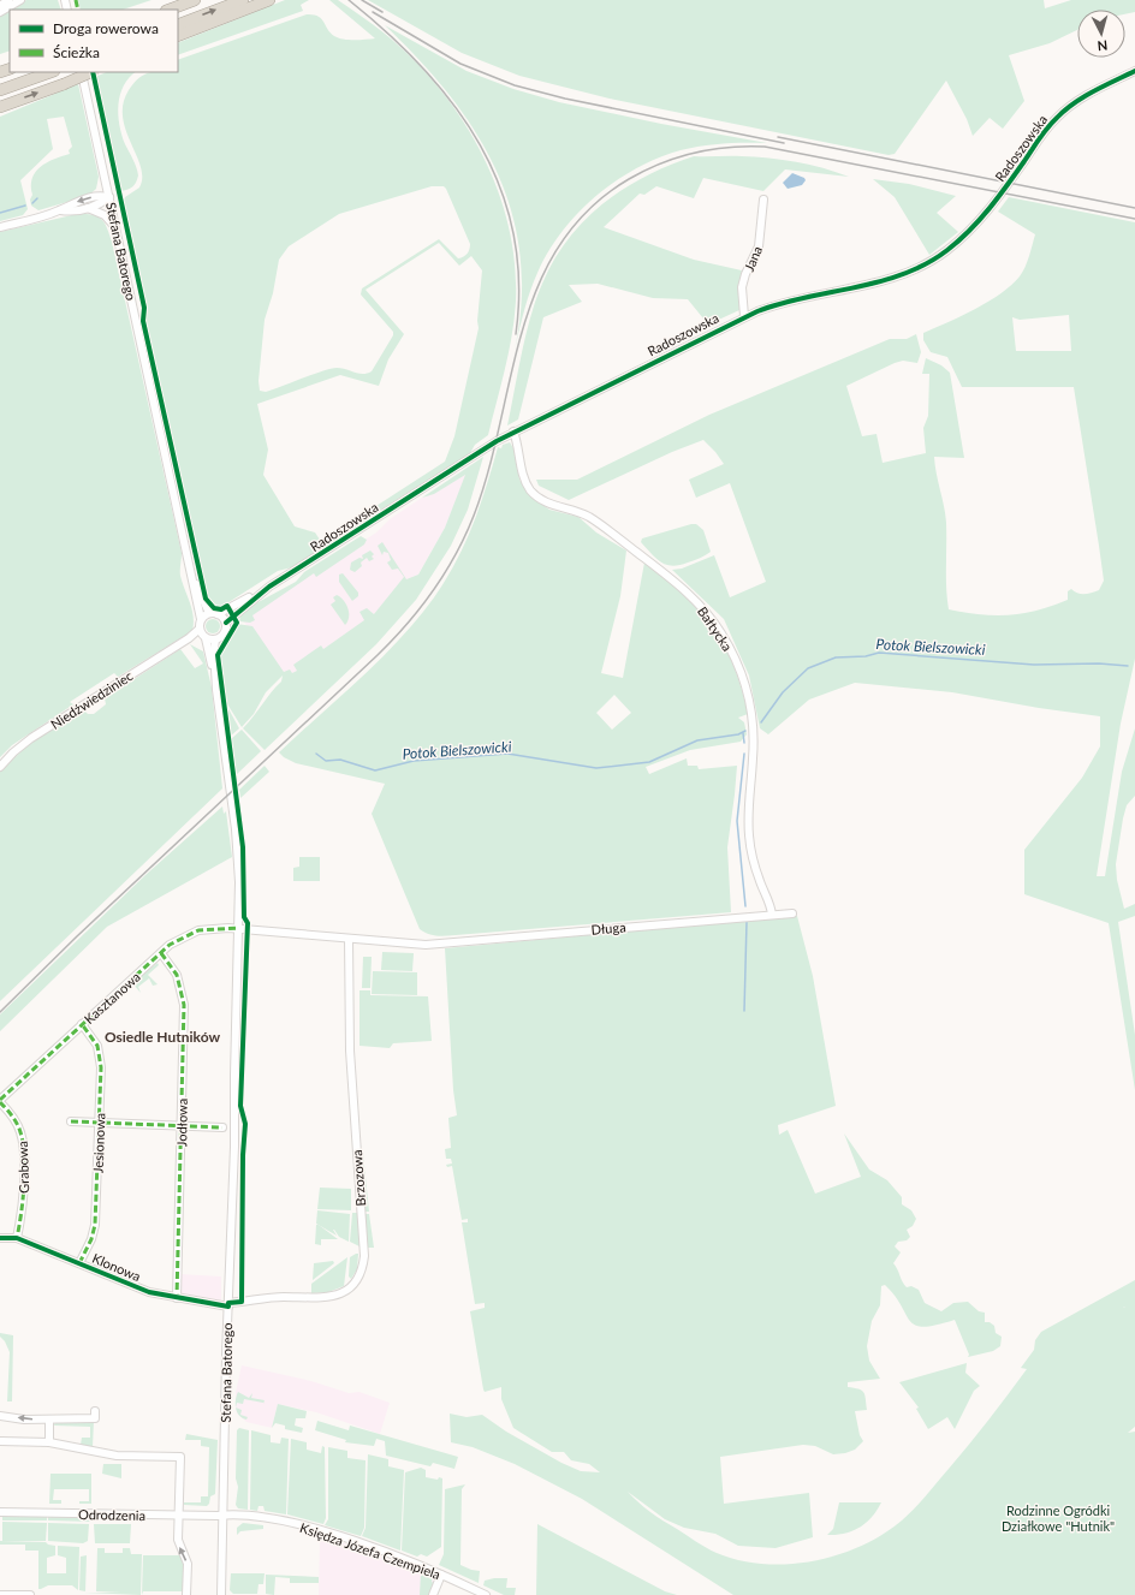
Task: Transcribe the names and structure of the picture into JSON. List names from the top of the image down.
{
  "streets": {
    "street": [
      "Radoszowska",
      "Stefana Batorego",
      "Jana",
      "Bałtycka",
      "Niedźwiedziniec",
      "Długa",
      "Kasztanowa",
      "Jodłowa",
      "Jesionowa",
      "Grabowa",
      "Brzozowa",
      "Klonowa",
      "Odrodzenia",
      "Księdza Józefa Czempiela"
    ]
  },
  "crossings": [
    ["Radoszowska", "Stefana Batorego"],
    ["Radoszowska", "Jana"],
    ["Radoszowska", "Bałtycka"],
    ["Radoszowska", "Niedźwiedziniec"],
    ["Stefana Batorego", "Niedźwiedziniec"],
    ["Stefana Batorego", "Kasztanowa"],
    ["Stefana Batorego", "Brzozowa"],
    ["Stefana Batorego", "Klonowa"],
    ["Stefana Batorego", "Odrodzenia"],
    ["Stefana Batorego", "Księdza Józefa Czempiela"],
    ["Bałtycka", "Długa"],
    ["Długa", "Brzozowa"],
    ["Kasztanowa", "Jodłowa"],
    ["Kasztanowa", "Jesionowa"],
    ["Kasztanowa", "Grabowa"],
    ["Jodłowa", "Klonowa"],
    ["Jesionowa", "Klonowa"],
    ["Grabowa", "Klonowa"],
    ["Brzozowa", "Klonowa"],
    ["Odrodzenia", "Księdza Józefa Czempiela"]
  ],
  "districts": ["Osiedle Hutników"],
  "water": ["Potok Bielszowicki"],
  "parks": ["Rodzinne Ogródki Działkowe \"Hutnik\""],
  "legend": ["Droga rowerowa", "Ścieżka"],
  "north": "bottom"
}
